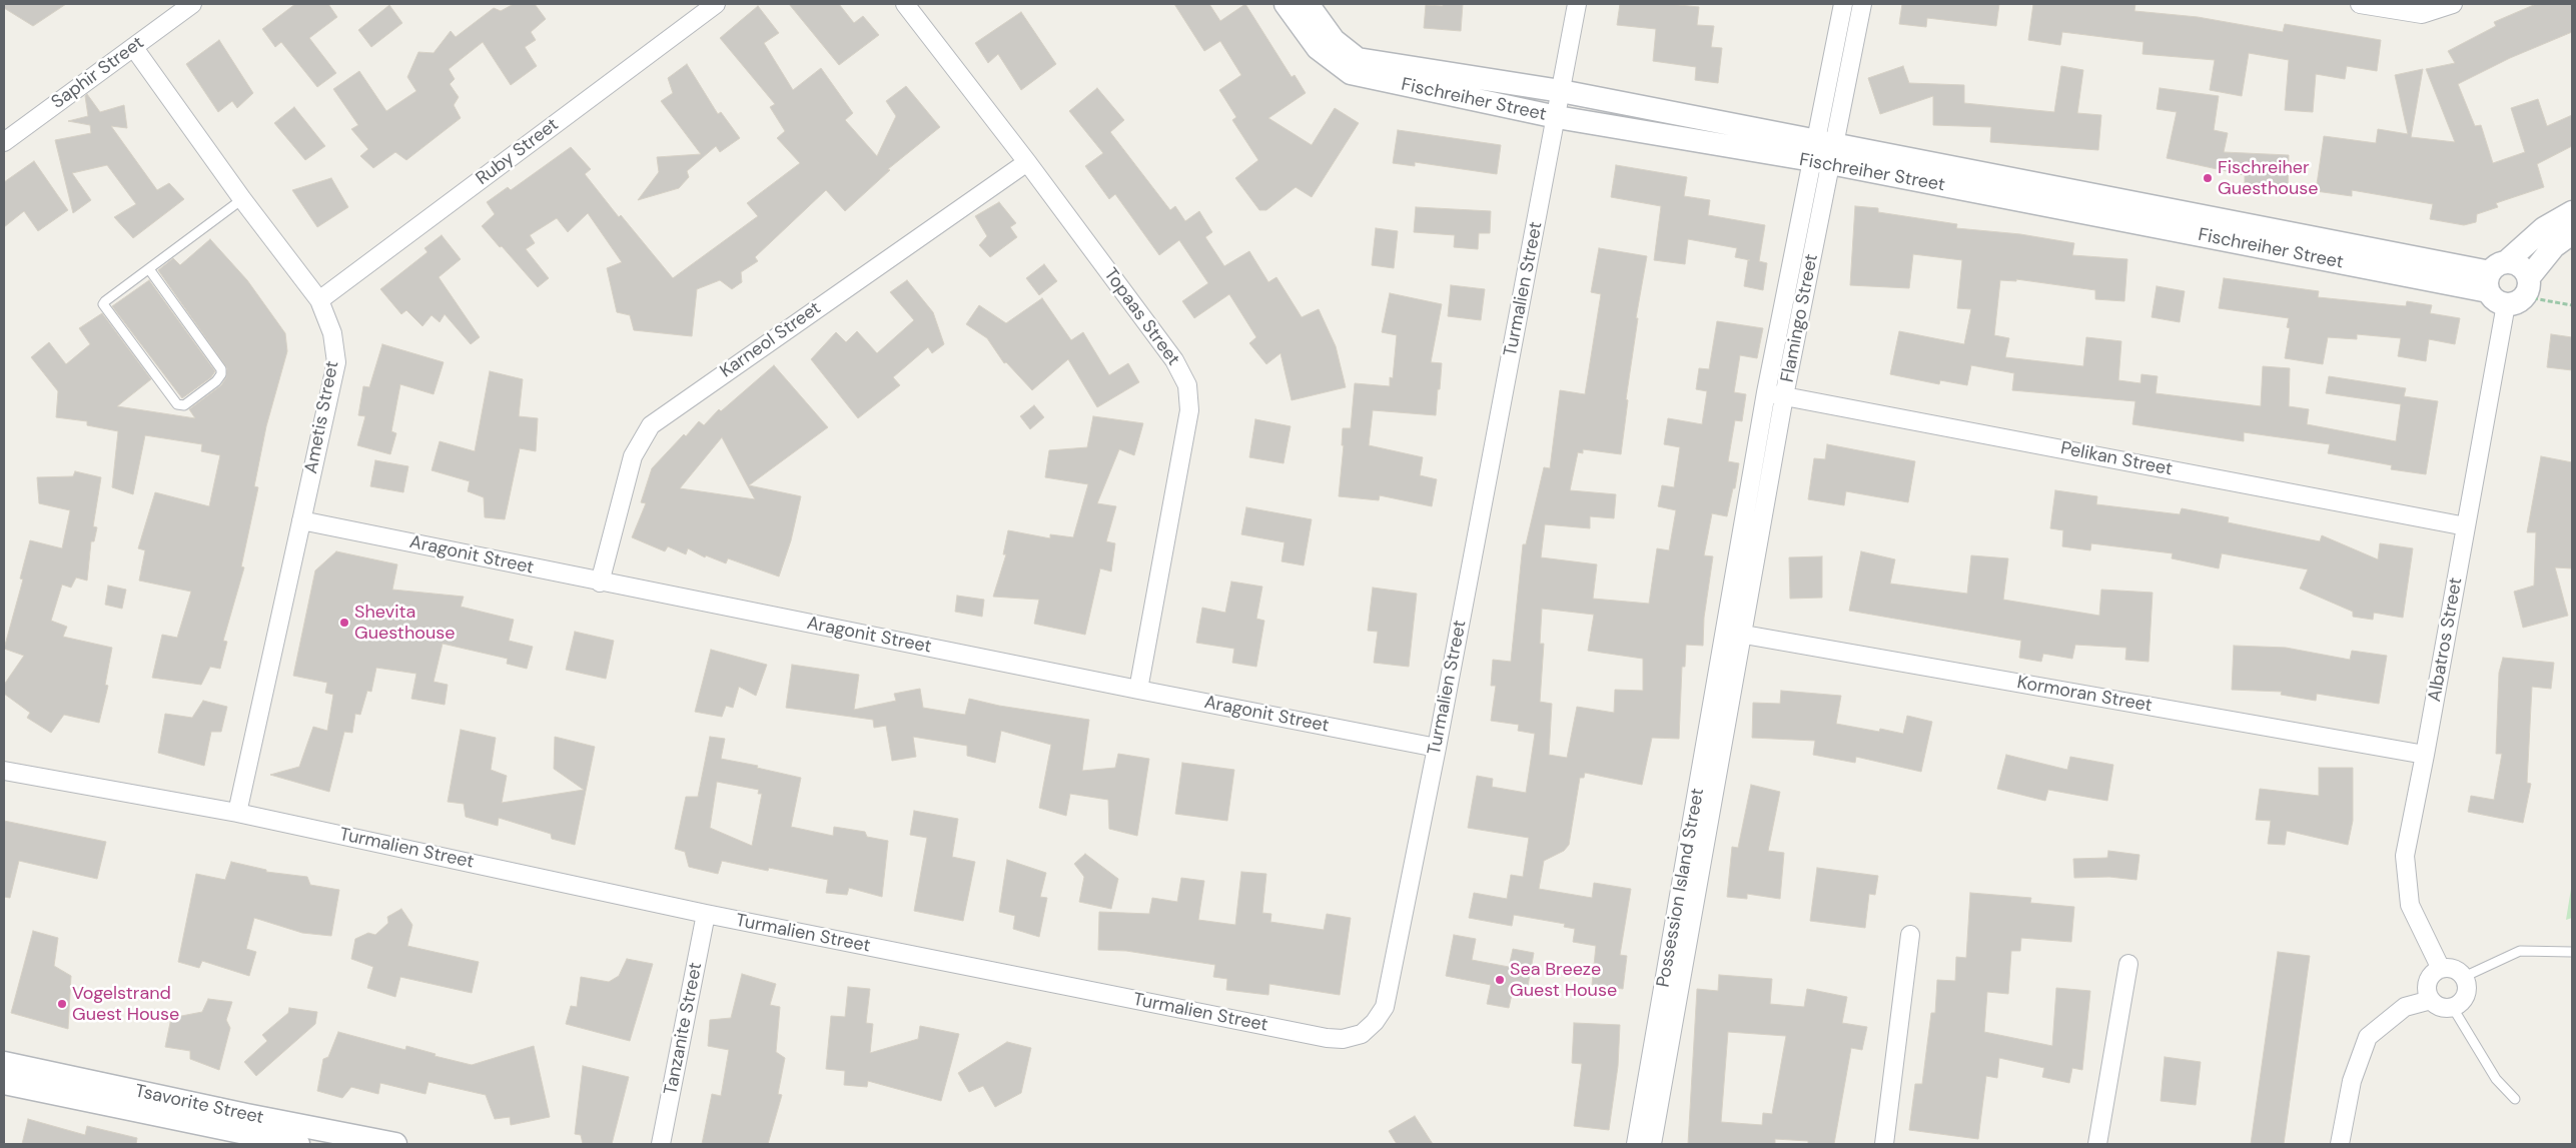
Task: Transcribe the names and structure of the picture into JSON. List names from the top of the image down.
{
  "streets": {
    "street": [
      "Saphir Street",
      "Fischreiher Street",
      "Ruby Street",
      "Turmalien Street",
      "Topaas Street",
      "Flamingo Street",
      "Karneol Street",
      "Ametis Street",
      "Pelikan Street",
      "Aragonit Street",
      "Albatros Street",
      "Kormoran Street",
      "Possession Island Street",
      "Tanzanite Street",
      "Tsavorite Street"
    ]
  },
  "crossings": [
    ["Saphir Street", "Ametis Street"],
    ["Fischreiher Street", "Turmalien Street"],
    ["Fischreiher Street", "Flamingo Street"],
    ["Fischreiher Street", "Albatros Street"],
    ["Ruby Street", "Ametis Street"],
    ["Turmalien Street", "Ametis Street"],
    ["Turmalien Street", "Aragonit Street"],
    ["Turmalien Street", "Tanzanite Street"],
    ["Topaas Street", "Karneol Street"],
    ["Topaas Street", "Aragonit Street"],
    ["Flamingo Street", "Pelikan Street"],
    ["Flamingo Street", "Kormoran Street"],
    ["Flamingo Street", "Possession Island Street"],
    ["Karneol Street", "Aragonit Street"],
    ["Ametis Street", "Aragonit Street"],
    ["Pelikan Street", "Albatros Street"],
    ["Albatros Street", "Kormoran Street"],
    ["Kormoran Street", "Possession Island Street"]
  ],
  "places": [
    "Fischreiher Guesthouse",
    "Shevita Guesthouse",
    "Sea Breeze Guest House",
    "Vogelstrand Guest House"
  ]
}
